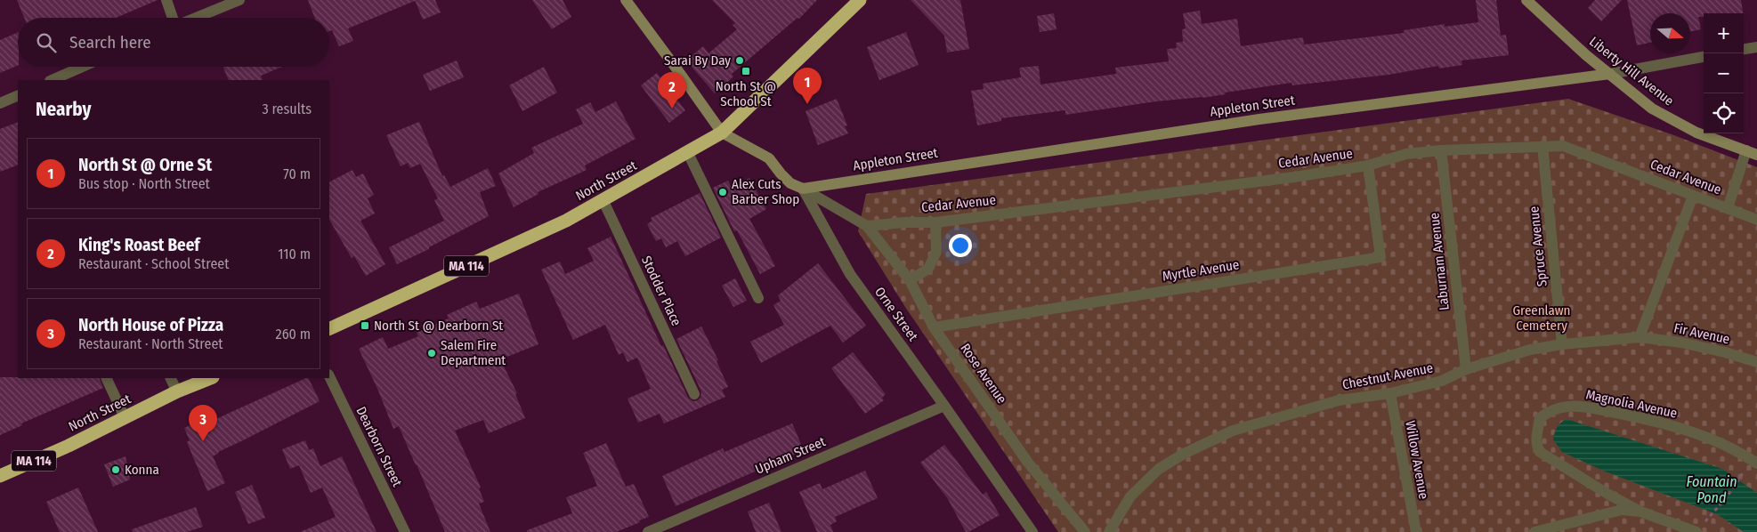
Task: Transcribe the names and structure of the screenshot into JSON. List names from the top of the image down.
{
  "streets": {
    "highway": ["North Street", "MA 114"],
    "street": [
      "Liberty Hill Avenue",
      "Appleton Street",
      "Cedar Avenue",
      "Spruce Avenue",
      "Laburnam Avenue",
      "Myrtle Avenue",
      "Stodder Place",
      "Orne Street",
      "Fir Avenue",
      "Rose Avenue",
      "Chestnut Avenue",
      "Magnolia Avenue",
      "Dearborn Street",
      "Upham Street",
      "Willow Avenue"
    ]
  },
  "crossings": [
    ["Liberty Hill Avenue", "Appleton Street"],
    ["Appleton Street", "Orne Street"],
    ["Cedar Avenue", "Spruce Avenue"],
    ["Cedar Avenue", "Laburnam Avenue"],
    ["Cedar Avenue", "Myrtle Avenue"],
    ["Cedar Avenue", "Rose Avenue"],
    ["North Street", "Stodder Place"],
    ["North Street", "Orne Street"],
    ["Spruce Avenue", "Chestnut Avenue"],
    ["Laburnam Avenue", "Chestnut Avenue"],
    ["Myrtle Avenue", "Rose Avenue"],
    ["Orne Street", "Upham Street"],
    ["Fir Avenue", "Chestnut Avenue"],
    ["Chestnut Avenue", "Willow Avenue"]
  ],
  "water": ["Fountain Pond"],
  "parks": ["Greenlawn Cemetery"],
  "places": {
    "other": [
      "Sarai By Day",
      "Alex Cuts Barber Shop",
      "Salem Fire Department",
      "Konna"
    ],
    "transit": ["North St @ School St", "North St @ Dearborn St"]
  },
  "north": "right",
  "page": {
    "map_buttons": ["+", "−"],
    "search": "Search here",
    "pins": ["1", "2", "3"],
    "heading": ["Nearby", "3 results"],
    "list": [
      {
        "mark": "1",
        "name": "North St @ Orne St",
        "note": "Bus stop · North Street",
        "value": "70 m"
      },
      {
        "mark": "2",
        "name": "King's Roast Beef",
        "note": "Restaurant · School Street",
        "value": "110 m"
      },
      {
        "mark": "3",
        "name": "North House of Pizza",
        "note": "Restaurant · North Street",
        "value": "260 m"
      }
    ]
  }
}
